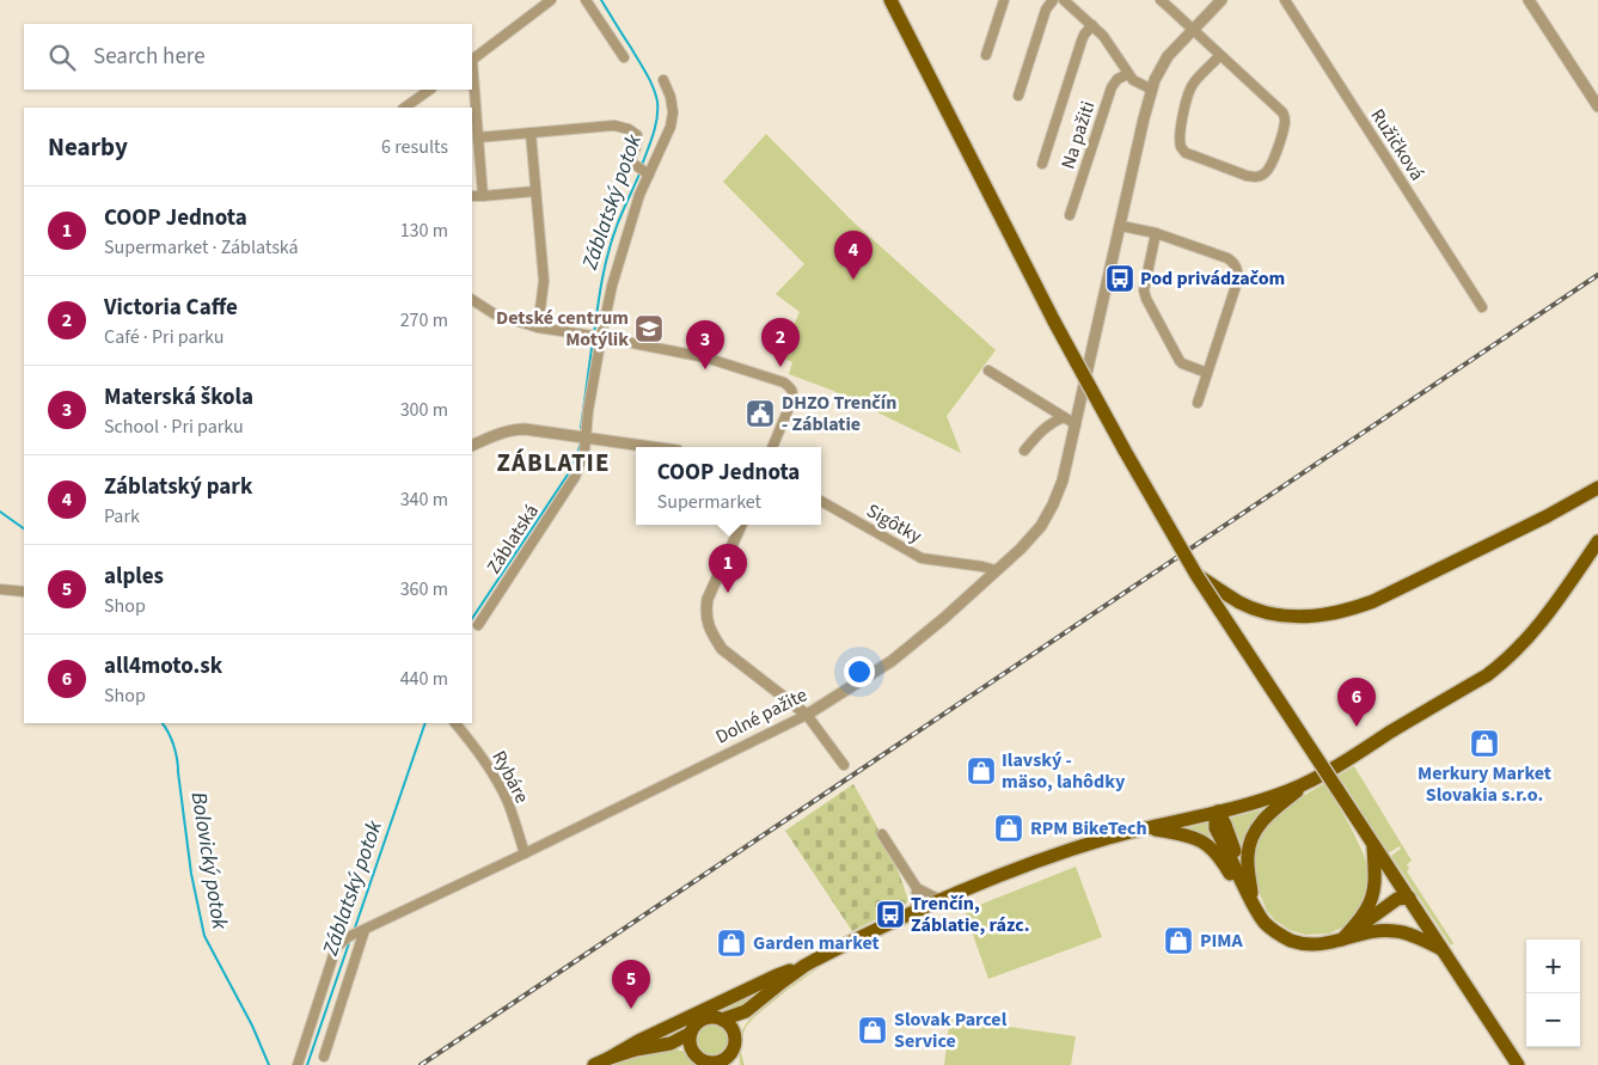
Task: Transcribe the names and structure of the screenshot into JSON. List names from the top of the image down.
{
  "streets": {
    "street": [
      "Na pažiti",
      "Ružičková",
      "Sigôtky",
      "Záblatská",
      "Dolné pažite",
      "Rybáre"
    ]
  },
  "crossings": [
    ["Sigôtky", "Dolné pažite"],
    ["Dolné pažite", "Rybáre"]
  ],
  "districts": ["ZÁBLATIE"],
  "water": ["Záblatský potok", "Bolovický potok"],
  "places": {
    "bus stop": ["Pod privádzačom", "Trenčín, Záblatie, rázc."],
    "school or university": ["Detské centrum Motýlik"],
    "public building": ["DHZO Trenčín - Záblatie"],
    "shop": [
      "Merkury Market Slovakia s.r.o.",
      "Ilavský - mäso, lahôdky",
      "RPM BikeTech",
      "PIMA",
      "Garden market",
      "Slovak Parcel Service"
    ]
  },
  "page": {
    "search": "Search here",
    "heading": ["Nearby", "6 results"],
    "list": [
      {
        "mark": "1",
        "name": "COOP Jednota",
        "note": "Supermarket · Záblatská",
        "value": "130 m"
      },
      {
        "mark": "2",
        "name": "Victoria Caffe",
        "note": "Café · Pri parku",
        "value": "270 m"
      },
      {
        "mark": "3",
        "name": "Materská škola",
        "note": "School · Pri parku",
        "value": "300 m"
      },
      {
        "mark": "4",
        "name": "Záblatský park",
        "note": "Park",
        "value": "340 m"
      },
      {
        "mark": "5",
        "name": "alples",
        "note": "Shop",
        "value": "360 m"
      },
      {
        "mark": "6",
        "name": "all4moto.sk",
        "note": "Shop",
        "value": "440 m"
      }
    ],
    "pins": [
      "4",
      "2",
      "3",
      "1",
      "6",
      "5"
    ],
    "popup": ["COOP Jednota", "Supermarket"],
    "map_buttons": ["+", "−"]
  }
}
